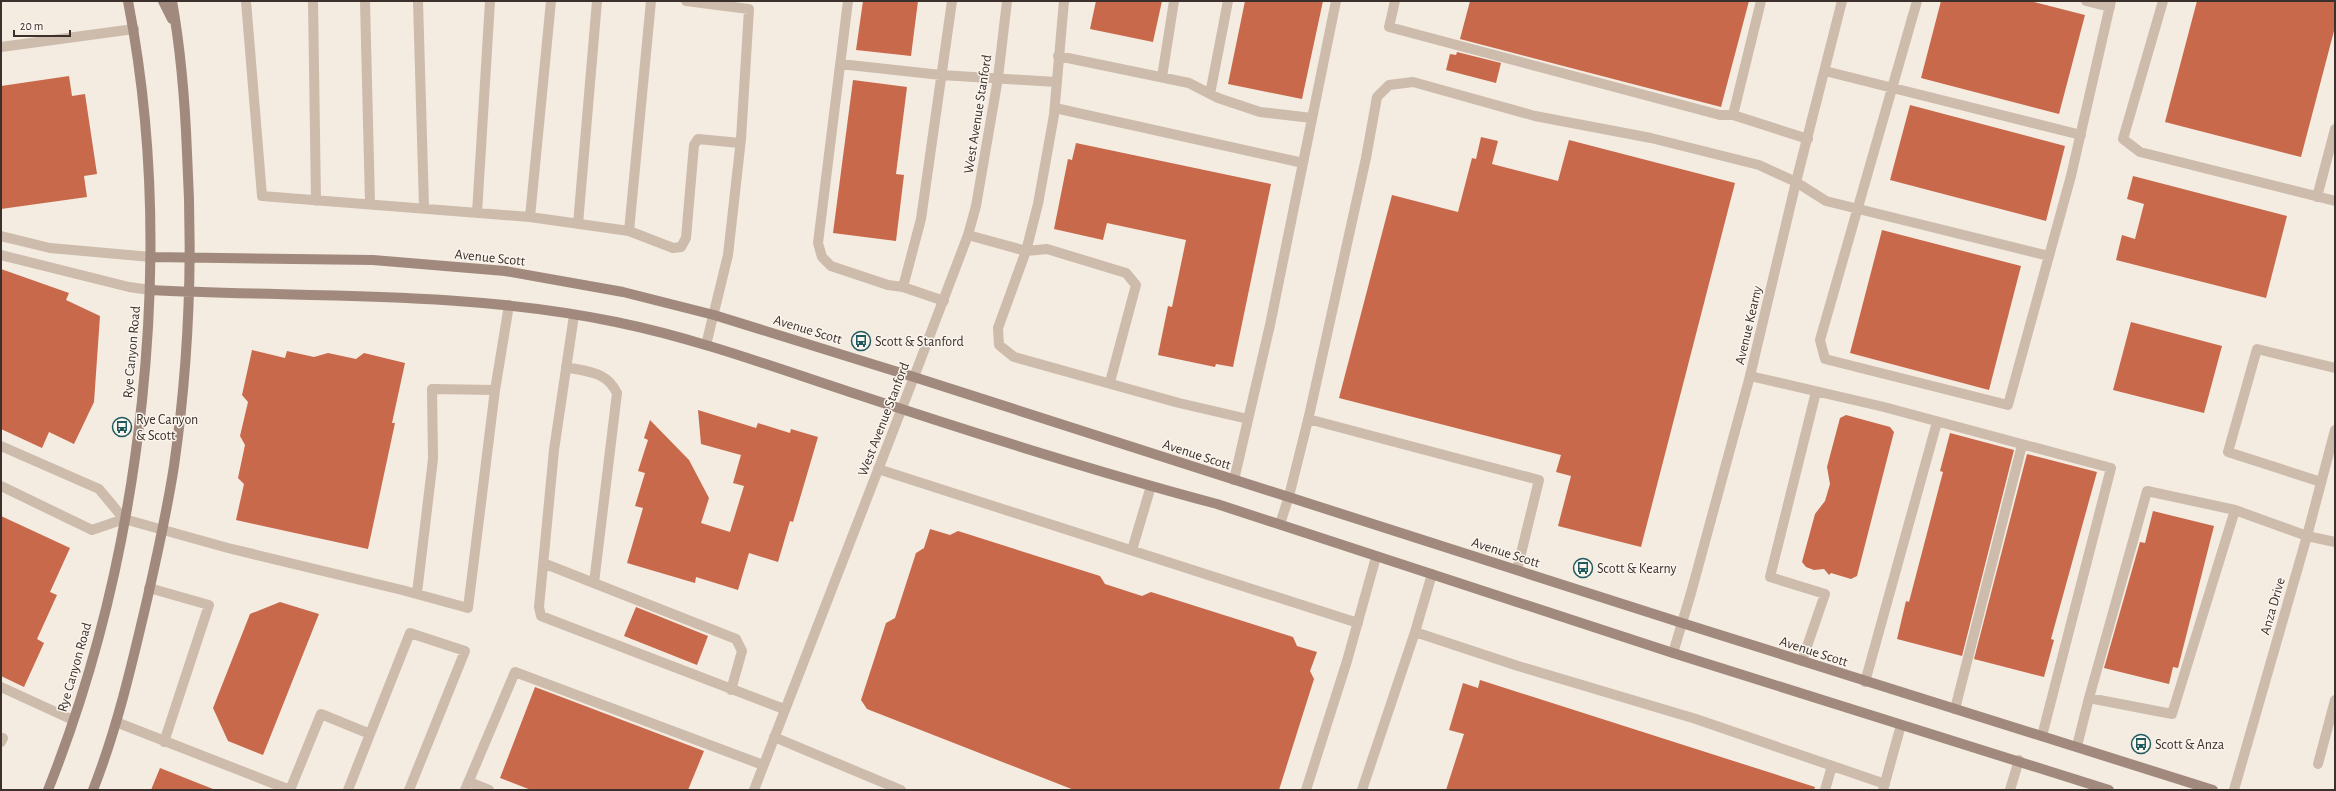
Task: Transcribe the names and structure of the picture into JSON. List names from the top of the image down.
{
  "streets": {
    "main road": ["Avenue Scott", "Rye Canyon Road"],
    "street": ["West Avenue Stanford", "Avenue Kearny", "Anza Drive"]
  },
  "crossings": [
    ["West Avenue Stanford", "Avenue Scott"],
    ["Avenue Scott", "Avenue Kearny"],
    ["Avenue Scott", "Rye Canyon Road"]
  ],
  "places": {
    "bus stop": [
      "Scott & Stanford",
      "Rye Canyon & Scott",
      "Scott & Kearny",
      "Scott & Anza"
    ]
  },
  "scale_bar": "20 m"
}
